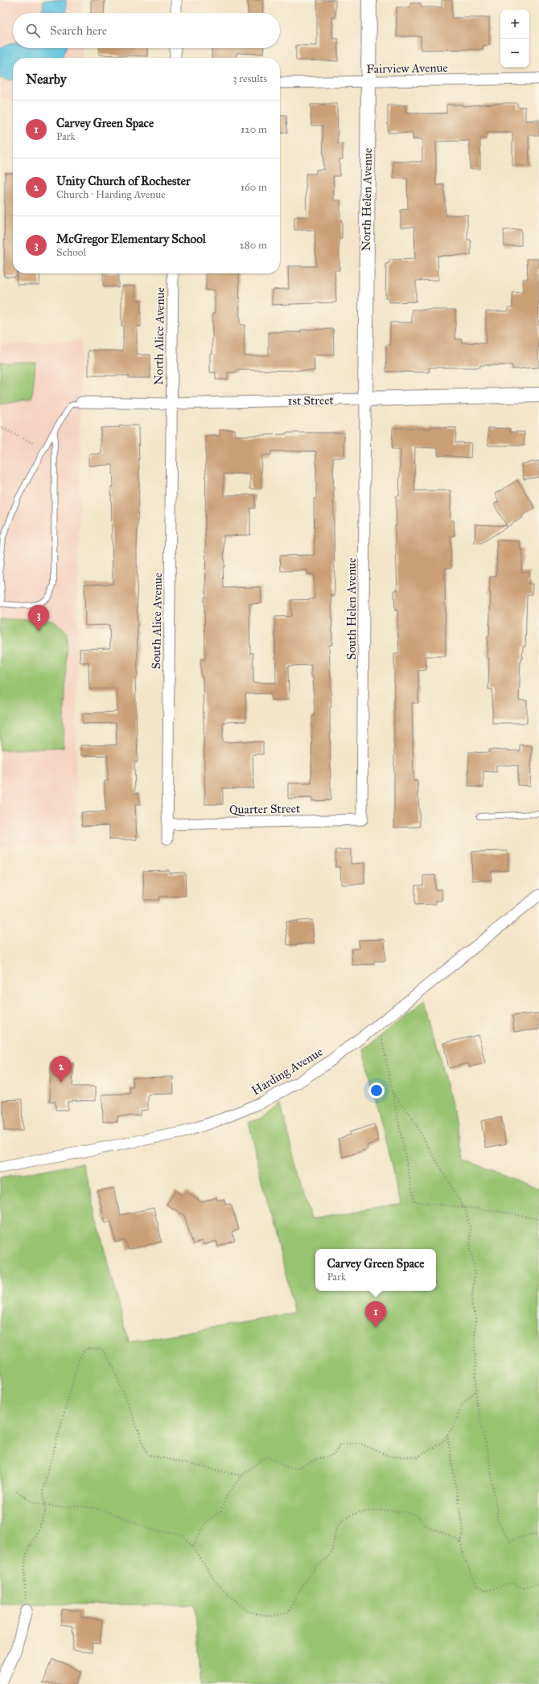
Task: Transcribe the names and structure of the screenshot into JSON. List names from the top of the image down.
{
  "streets": {
    "street": [
      "Fairview Avenue",
      "North Helen Avenue",
      "North Alice Avenue",
      "1st Street",
      "South Helen Avenue",
      "South Alice Avenue",
      "Quarter Street",
      "Harding Avenue"
    ]
  },
  "crossings": [
    ["Fairview Avenue", "North Helen Avenue"],
    ["North Helen Avenue", "1st Street"],
    ["North Helen Avenue", "South Helen Avenue"],
    ["North Alice Avenue", "1st Street"],
    ["North Alice Avenue", "South Alice Avenue"],
    ["1st Street", "South Helen Avenue"],
    ["1st Street", "South Alice Avenue"],
    ["South Helen Avenue", "Quarter Street"],
    ["South Alice Avenue", "Quarter Street"]
  ],
  "page": {
    "map_buttons": ["+", "−"],
    "search": "Search here",
    "heading": ["Nearby", "3 results"],
    "list": [
      {
        "mark": "1",
        "name": "Carvey Green Space",
        "note": "Park",
        "value": "120 m"
      },
      {
        "mark": "2",
        "name": "Unity Church of Rochester",
        "note": "Church · Harding Avenue",
        "value": "160 m"
      },
      {
        "mark": "3",
        "name": "McGregor Elementary School",
        "note": "School",
        "value": "280 m"
      }
    ],
    "pins": ["3", "2", "1"],
    "popup": ["Carvey Green Space", "Park"]
  }
}
